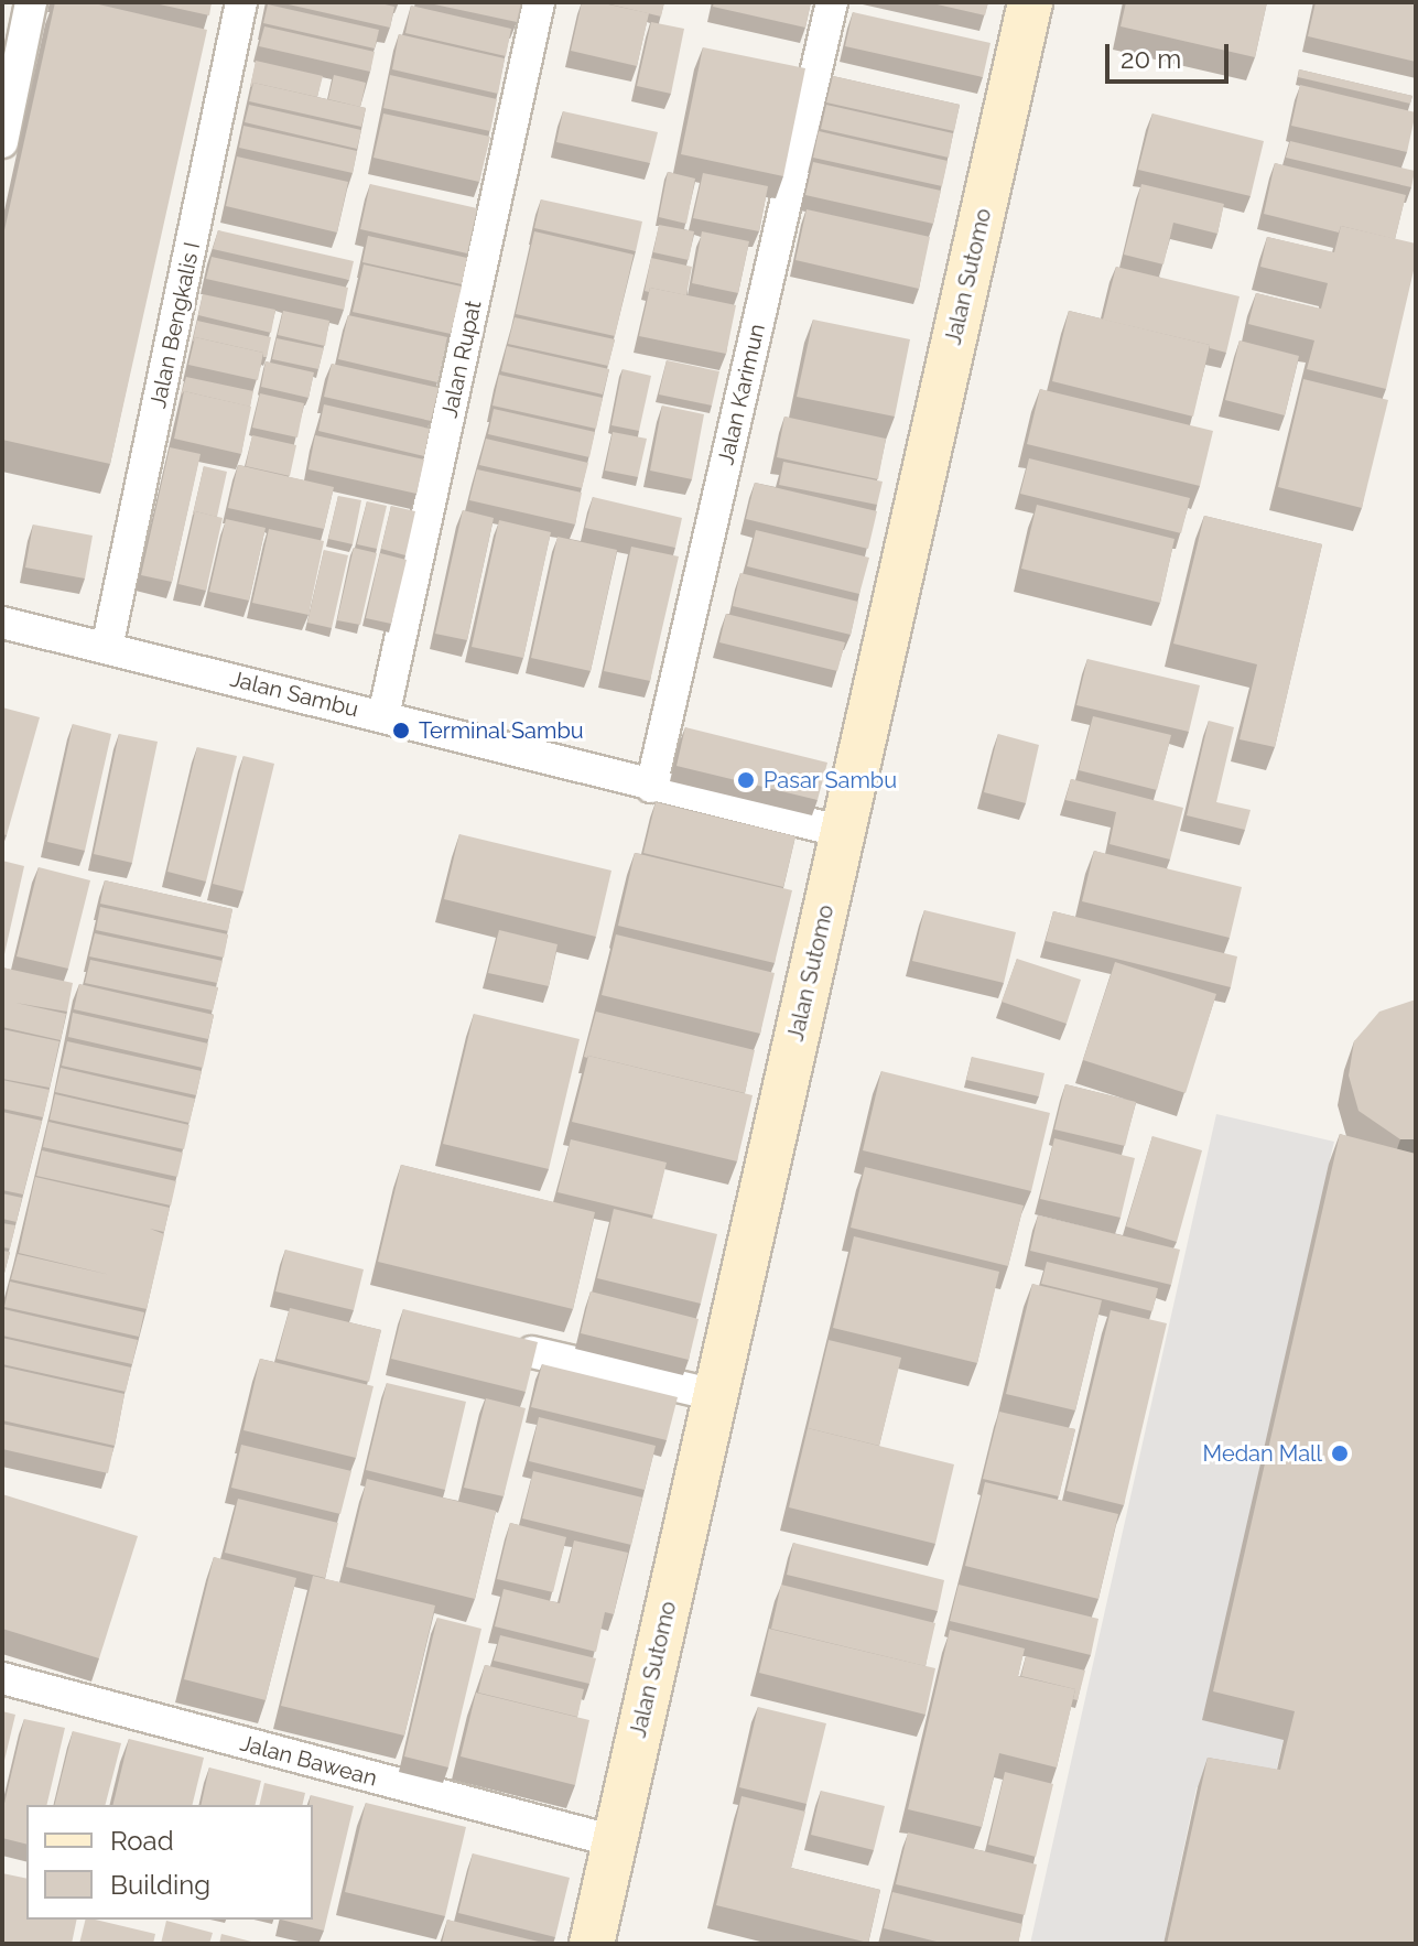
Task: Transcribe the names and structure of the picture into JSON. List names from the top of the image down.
{
  "streets": {
    "main road": ["Jalan Sutomo"],
    "street": [
      "Jalan Bengkalis I",
      "Jalan Rupat",
      "Jalan Karimun",
      "Jalan Sambu",
      "Jalan Bawean"
    ]
  },
  "crossings": [
    ["Jalan Sutomo", "Jalan Sambu"],
    ["Jalan Sutomo", "Jalan Bawean"],
    ["Jalan Bengkalis I", "Jalan Sambu"],
    ["Jalan Rupat", "Jalan Sambu"],
    ["Jalan Karimun", "Jalan Sambu"]
  ],
  "places": ["Terminal Sambu", "Pasar Sambu", "Medan Mall"],
  "legend": ["Road", "Building"],
  "scale_bar": "20 m"
}
